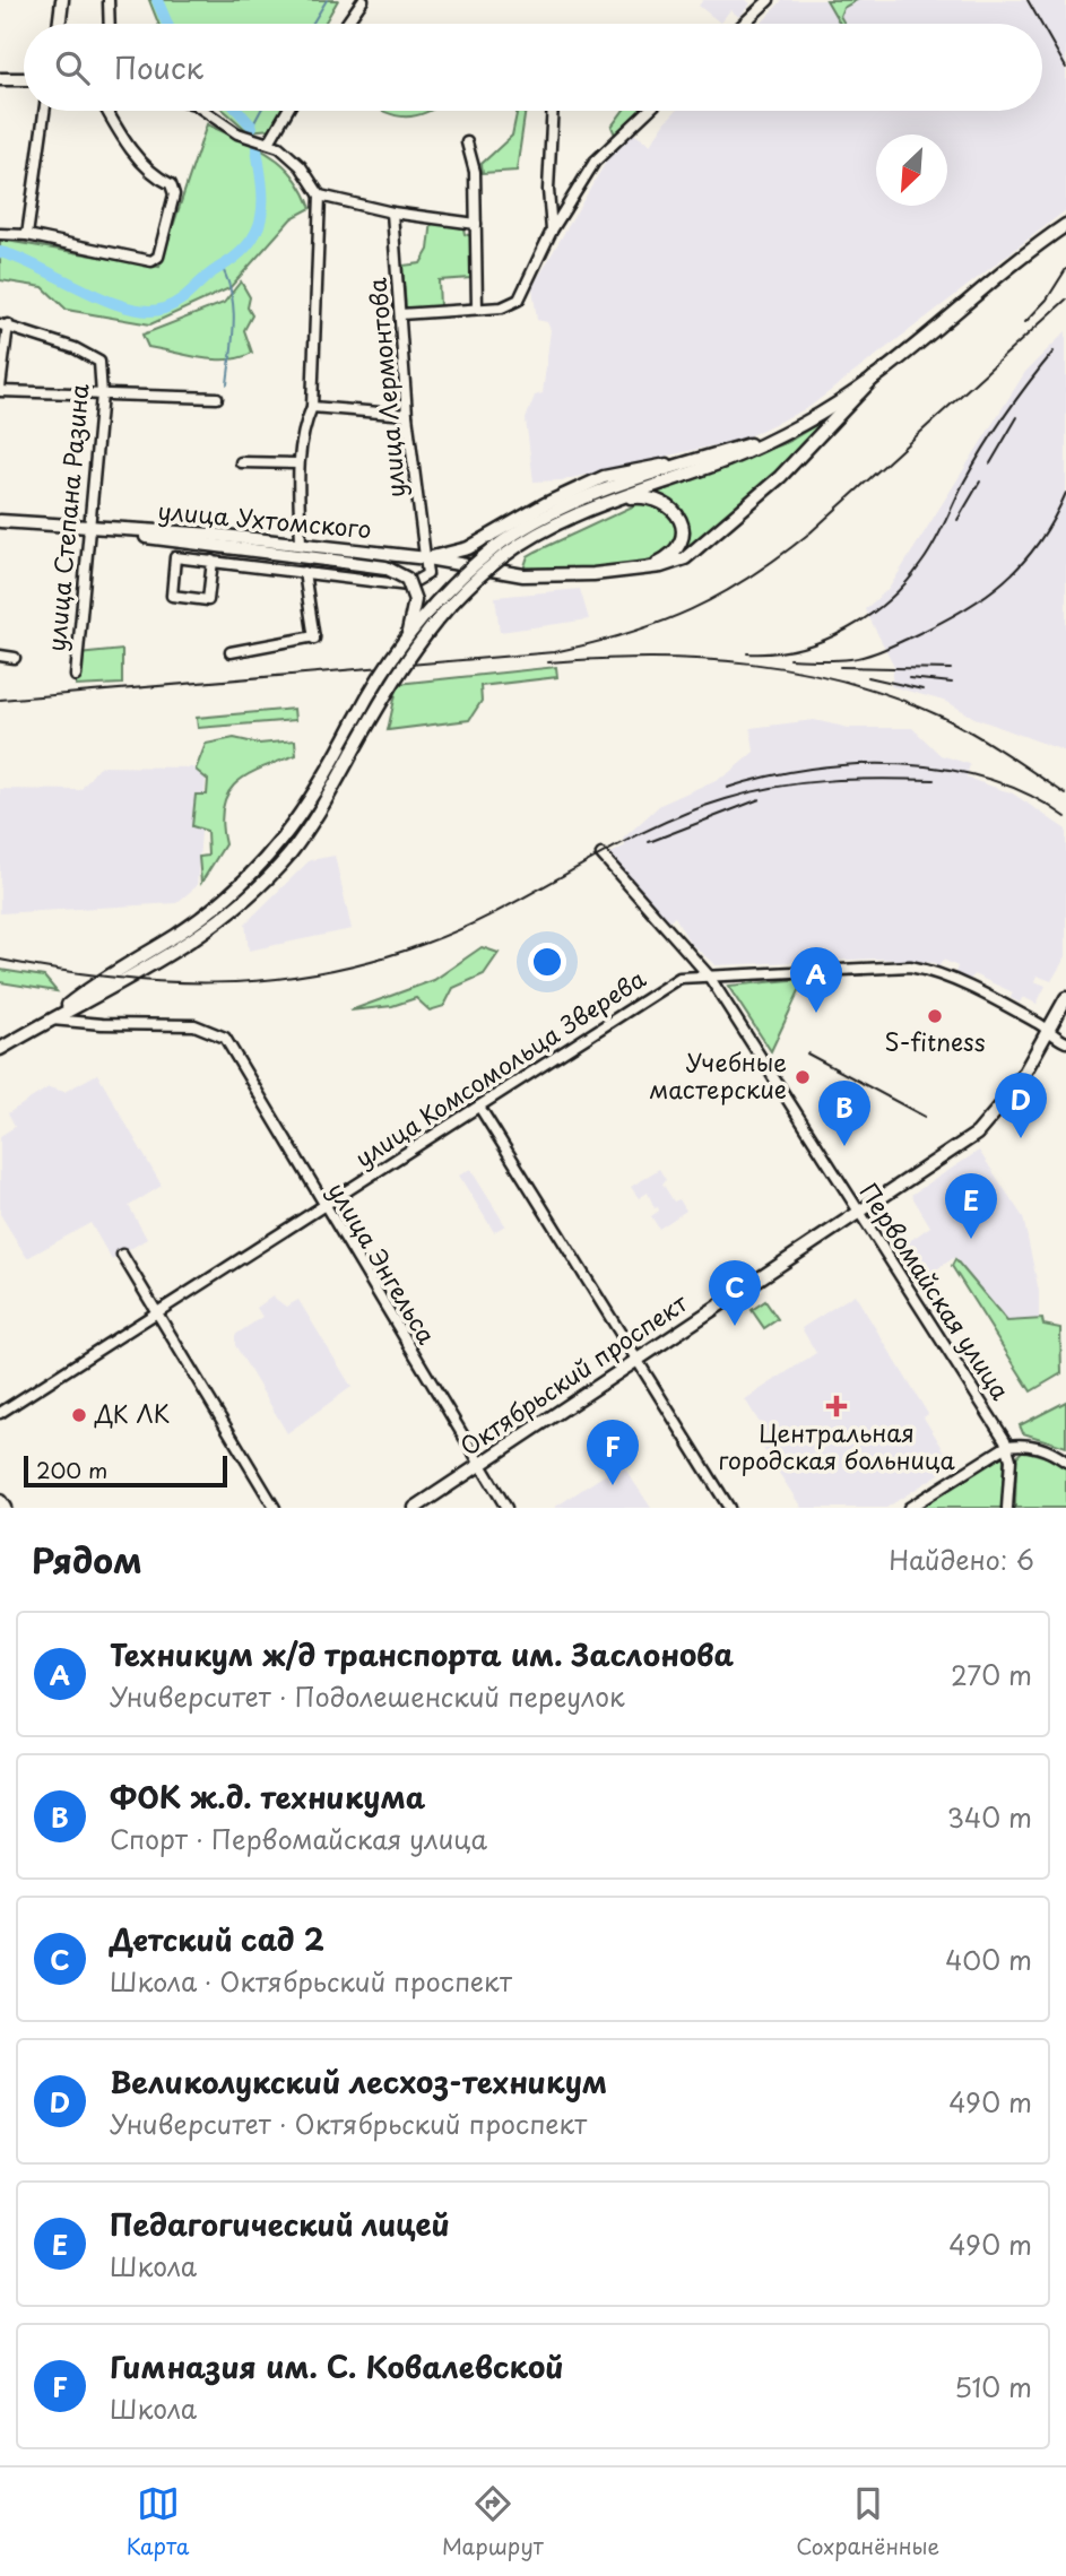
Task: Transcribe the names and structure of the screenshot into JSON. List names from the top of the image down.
{
  "streets": {
    "main road": ["улица Ухтомского", "Октябрьский проспект"],
    "street": [
      "улица Лермонтова",
      "улица Степана Разина",
      "улица Комсомольца Зверева",
      "улица Энгельса",
      "Первомайская улица"
    ]
  },
  "crossings": [
    ["улица Лермонтова", "улица Ухтомского"],
    ["улица Степана Разина", "улица Ухтомского"],
    ["улица Комсомольца Зверева", "улица Энгельса"],
    ["улица Комсомольца Зверева", "Первомайская улица"],
    ["улица Комсомольца Зверева", "Октябрьский проспект"],
    ["улица Энгельса", "Октябрьский проспект"],
    ["Первомайская улица", "Октябрьский проспект"]
  ],
  "places": {
    "other": ["S-fitness", "Учебные мастерские", "ДК ЛК"],
    "health": ["Центральная городская больница"]
  },
  "scale_bar": "200 m",
  "north": "bottom left",
  "page": {
    "search": "Поиск",
    "pins": [
      "A",
      "D",
      "B",
      "E",
      "C",
      "F"
    ],
    "scale": "200 m",
    "heading": ["Рядом", "Найдено: 6"],
    "list": [
      {
        "mark": "A",
        "name": "Техникум ж/д транспорта им. Заслонова",
        "note": "Университет · Подолешенский переулок",
        "value": "270 m"
      },
      {
        "mark": "B",
        "name": "ФОК ж.д. техникума",
        "note": "Спорт · Первомайская улица",
        "value": "340 m"
      },
      {
        "mark": "C",
        "name": "Детский сад 2",
        "note": "Школа · Октябрьский проспект",
        "value": "400 m"
      },
      {
        "mark": "D",
        "name": "Великолукский лесхоз-техникум",
        "note": "Университет · Октябрьский проспект",
        "value": "490 m"
      },
      {
        "mark": "E",
        "name": "Педагогический лицей",
        "note": "Школа",
        "value": "490 m"
      },
      {
        "mark": "F",
        "name": "Гимназия им. С. Ковалевской",
        "note": "Школа",
        "value": "510 m"
      }
    ],
    "nav": ["Карта", "Маршрут", "Сохранённые"]
  }
}
